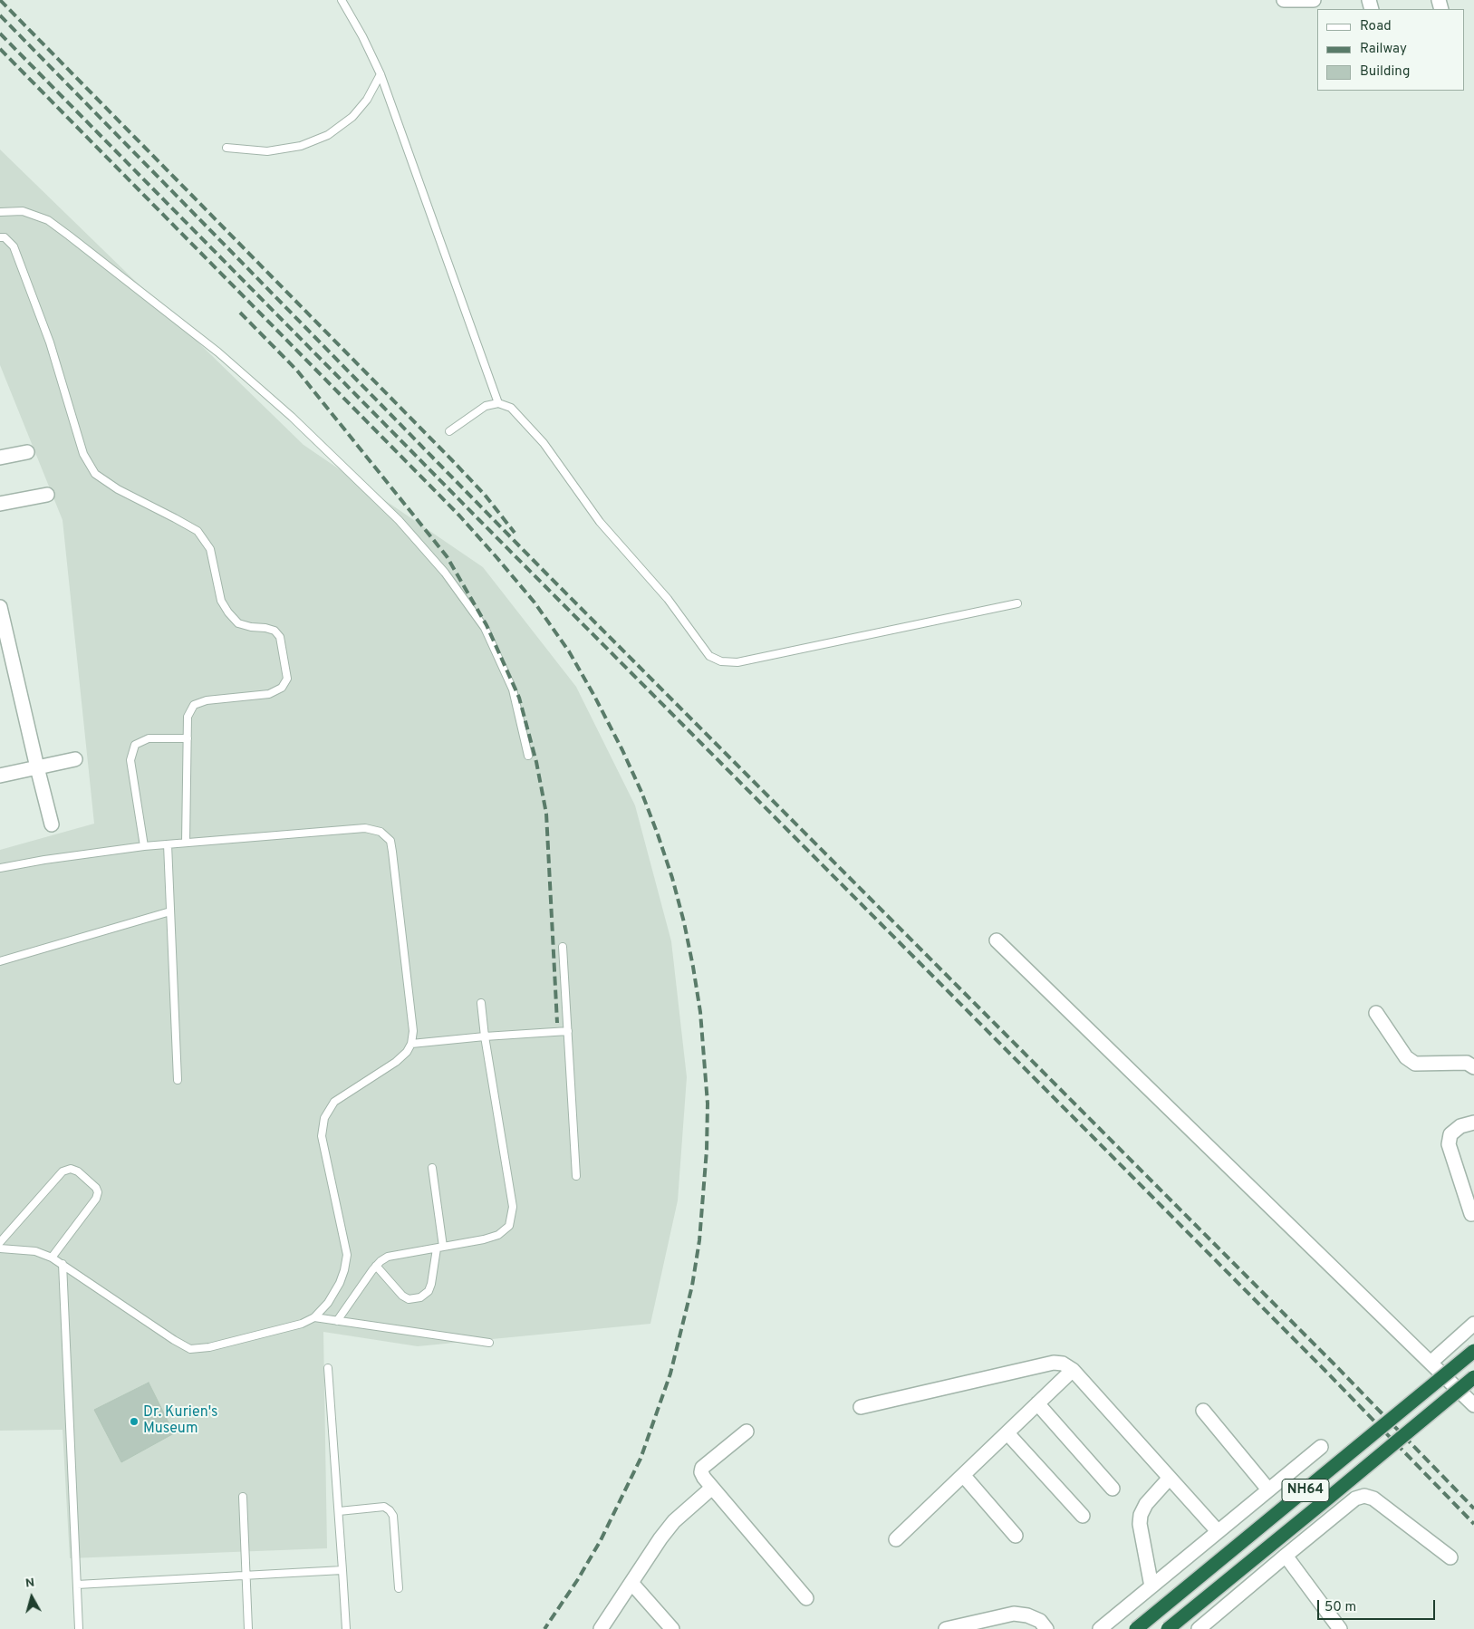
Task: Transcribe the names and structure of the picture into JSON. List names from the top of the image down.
{
  "streets": {
    "highway": ["NH64"]
  },
  "places": ["Dr. Kurien's Museum"],
  "legend": ["Road", "Railway", "Building"],
  "scale_bar": "50 m",
  "north": "top"
}
